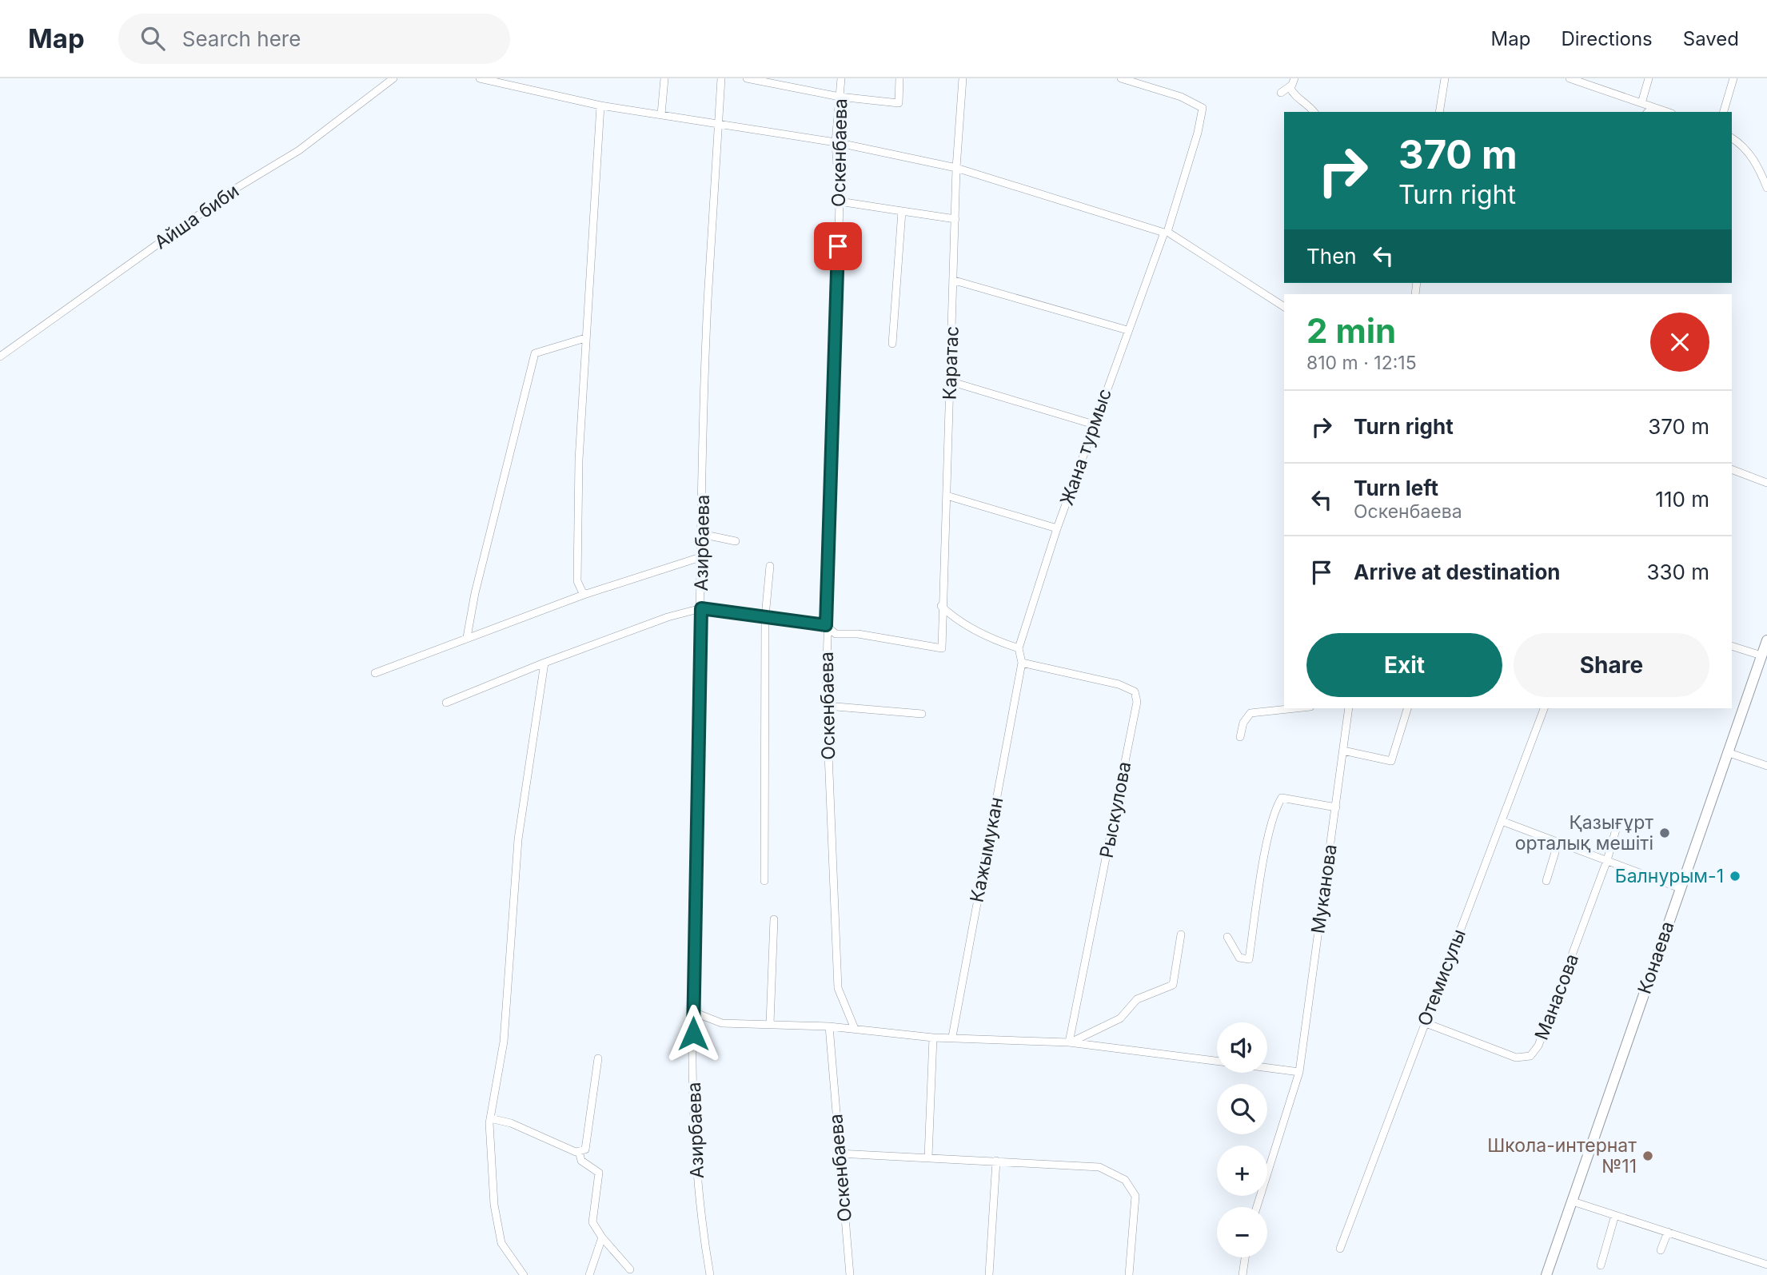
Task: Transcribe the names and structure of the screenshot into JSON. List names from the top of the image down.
{
  "streets": {
    "main road": ["Конаева"],
    "street": [
      "Оскенбаева",
      "Айша биби",
      "Каратас",
      "Жана турмыс",
      "Азирбаева",
      "Рыскулова",
      "Кажымукан",
      "Муканова",
      "Отемисулы",
      "Манасова"
    ]
  },
  "crossings": [
    ["Оскенбаева", "Каратас"],
    ["Рыскулова", "Кажымукан"],
    ["Отемисулы", "Манасова"]
  ],
  "places": ["Қазығұрт орталық мешіті", "Балнурым-1", "Школа-интернат №11"],
  "page": {
    "header": "Map",
    "search": "Search here",
    "nav": ["Map", "Directions", "Saved"],
    "turn": ["370 m", "Turn right"],
    "then": "Then",
    "heading": ["2 min", "810 m · 12:15"],
    "list": [
      {
        "name": "Turn right",
        "value": "370 m"
      },
      {
        "name": "Turn left",
        "note": "Оскенбаева",
        "value": "110 m"
      },
      {
        "name": "Arrive at destination",
        "value": "330 m"
      }
    ],
    "buttons": ["Exit", "Share"],
    "map_buttons": ["+", "−"]
  }
}
